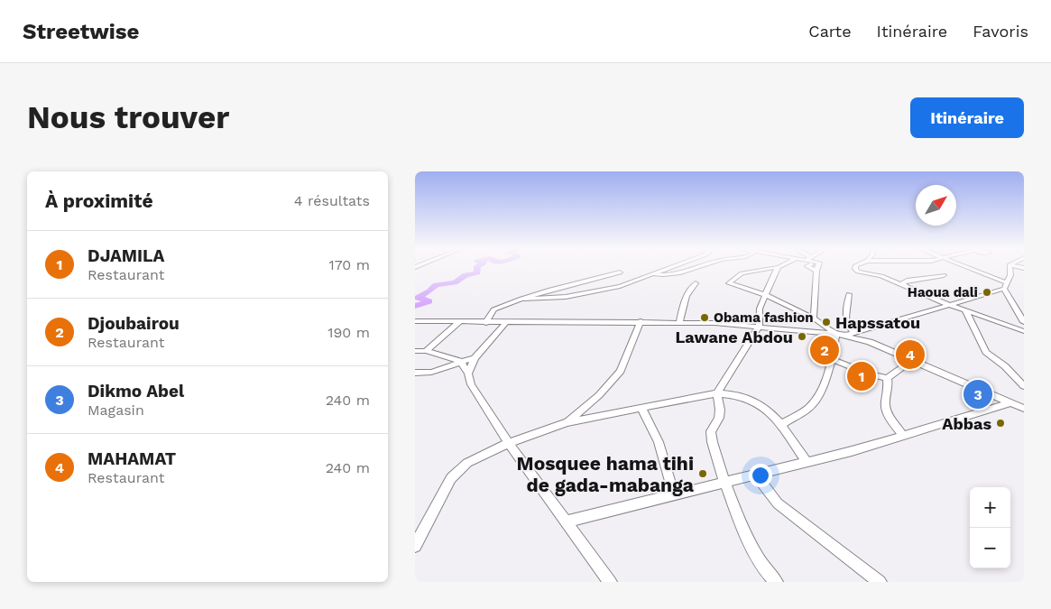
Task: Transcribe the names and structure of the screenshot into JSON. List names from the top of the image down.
{
  "places": [
    "Haoua dali",
    "Obama fashion",
    "Hapssatou",
    "Lawane Abdou",
    "Abbas",
    "Mosquee hama tihi de gada-mabanga"
  ],
  "north": "top right",
  "page": {
    "header": "Streetwise",
    "nav": ["Carte", "Itinéraire", "Favoris"],
    "buttons": "Itinéraire",
    "title": "Nous trouver",
    "heading": ["À proximité", "4 résultats"],
    "list": [
      {
        "mark": "1",
        "name": "DJAMILA",
        "note": "Restaurant",
        "value": "170 m"
      },
      {
        "mark": "2",
        "name": "Djoubairou",
        "note": "Restaurant",
        "value": "190 m"
      },
      {
        "mark": "3",
        "name": "Dikmo Abel",
        "note": "Magasin",
        "value": "240 m"
      },
      {
        "mark": "4",
        "name": "MAHAMAT",
        "note": "Restaurant",
        "value": "240 m"
      }
    ],
    "pins": [
      "2",
      "4",
      "1",
      "3"
    ],
    "map_buttons": ["+", "−"]
  }
}
